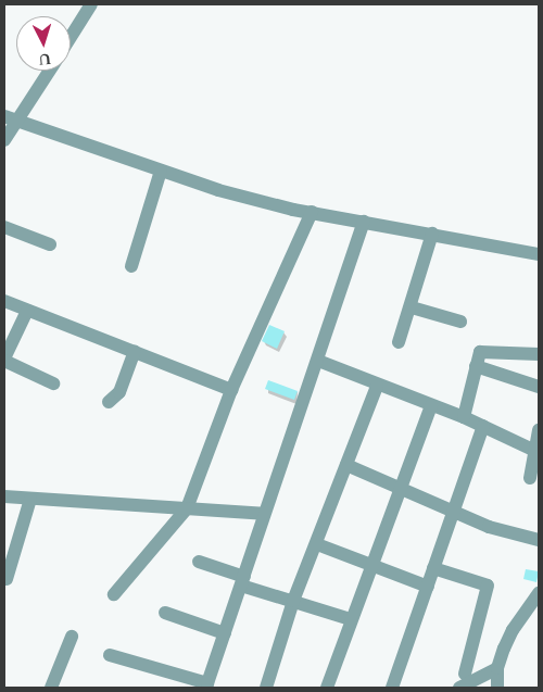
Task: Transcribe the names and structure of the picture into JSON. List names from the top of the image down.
{
  "north": "bottom"
}
